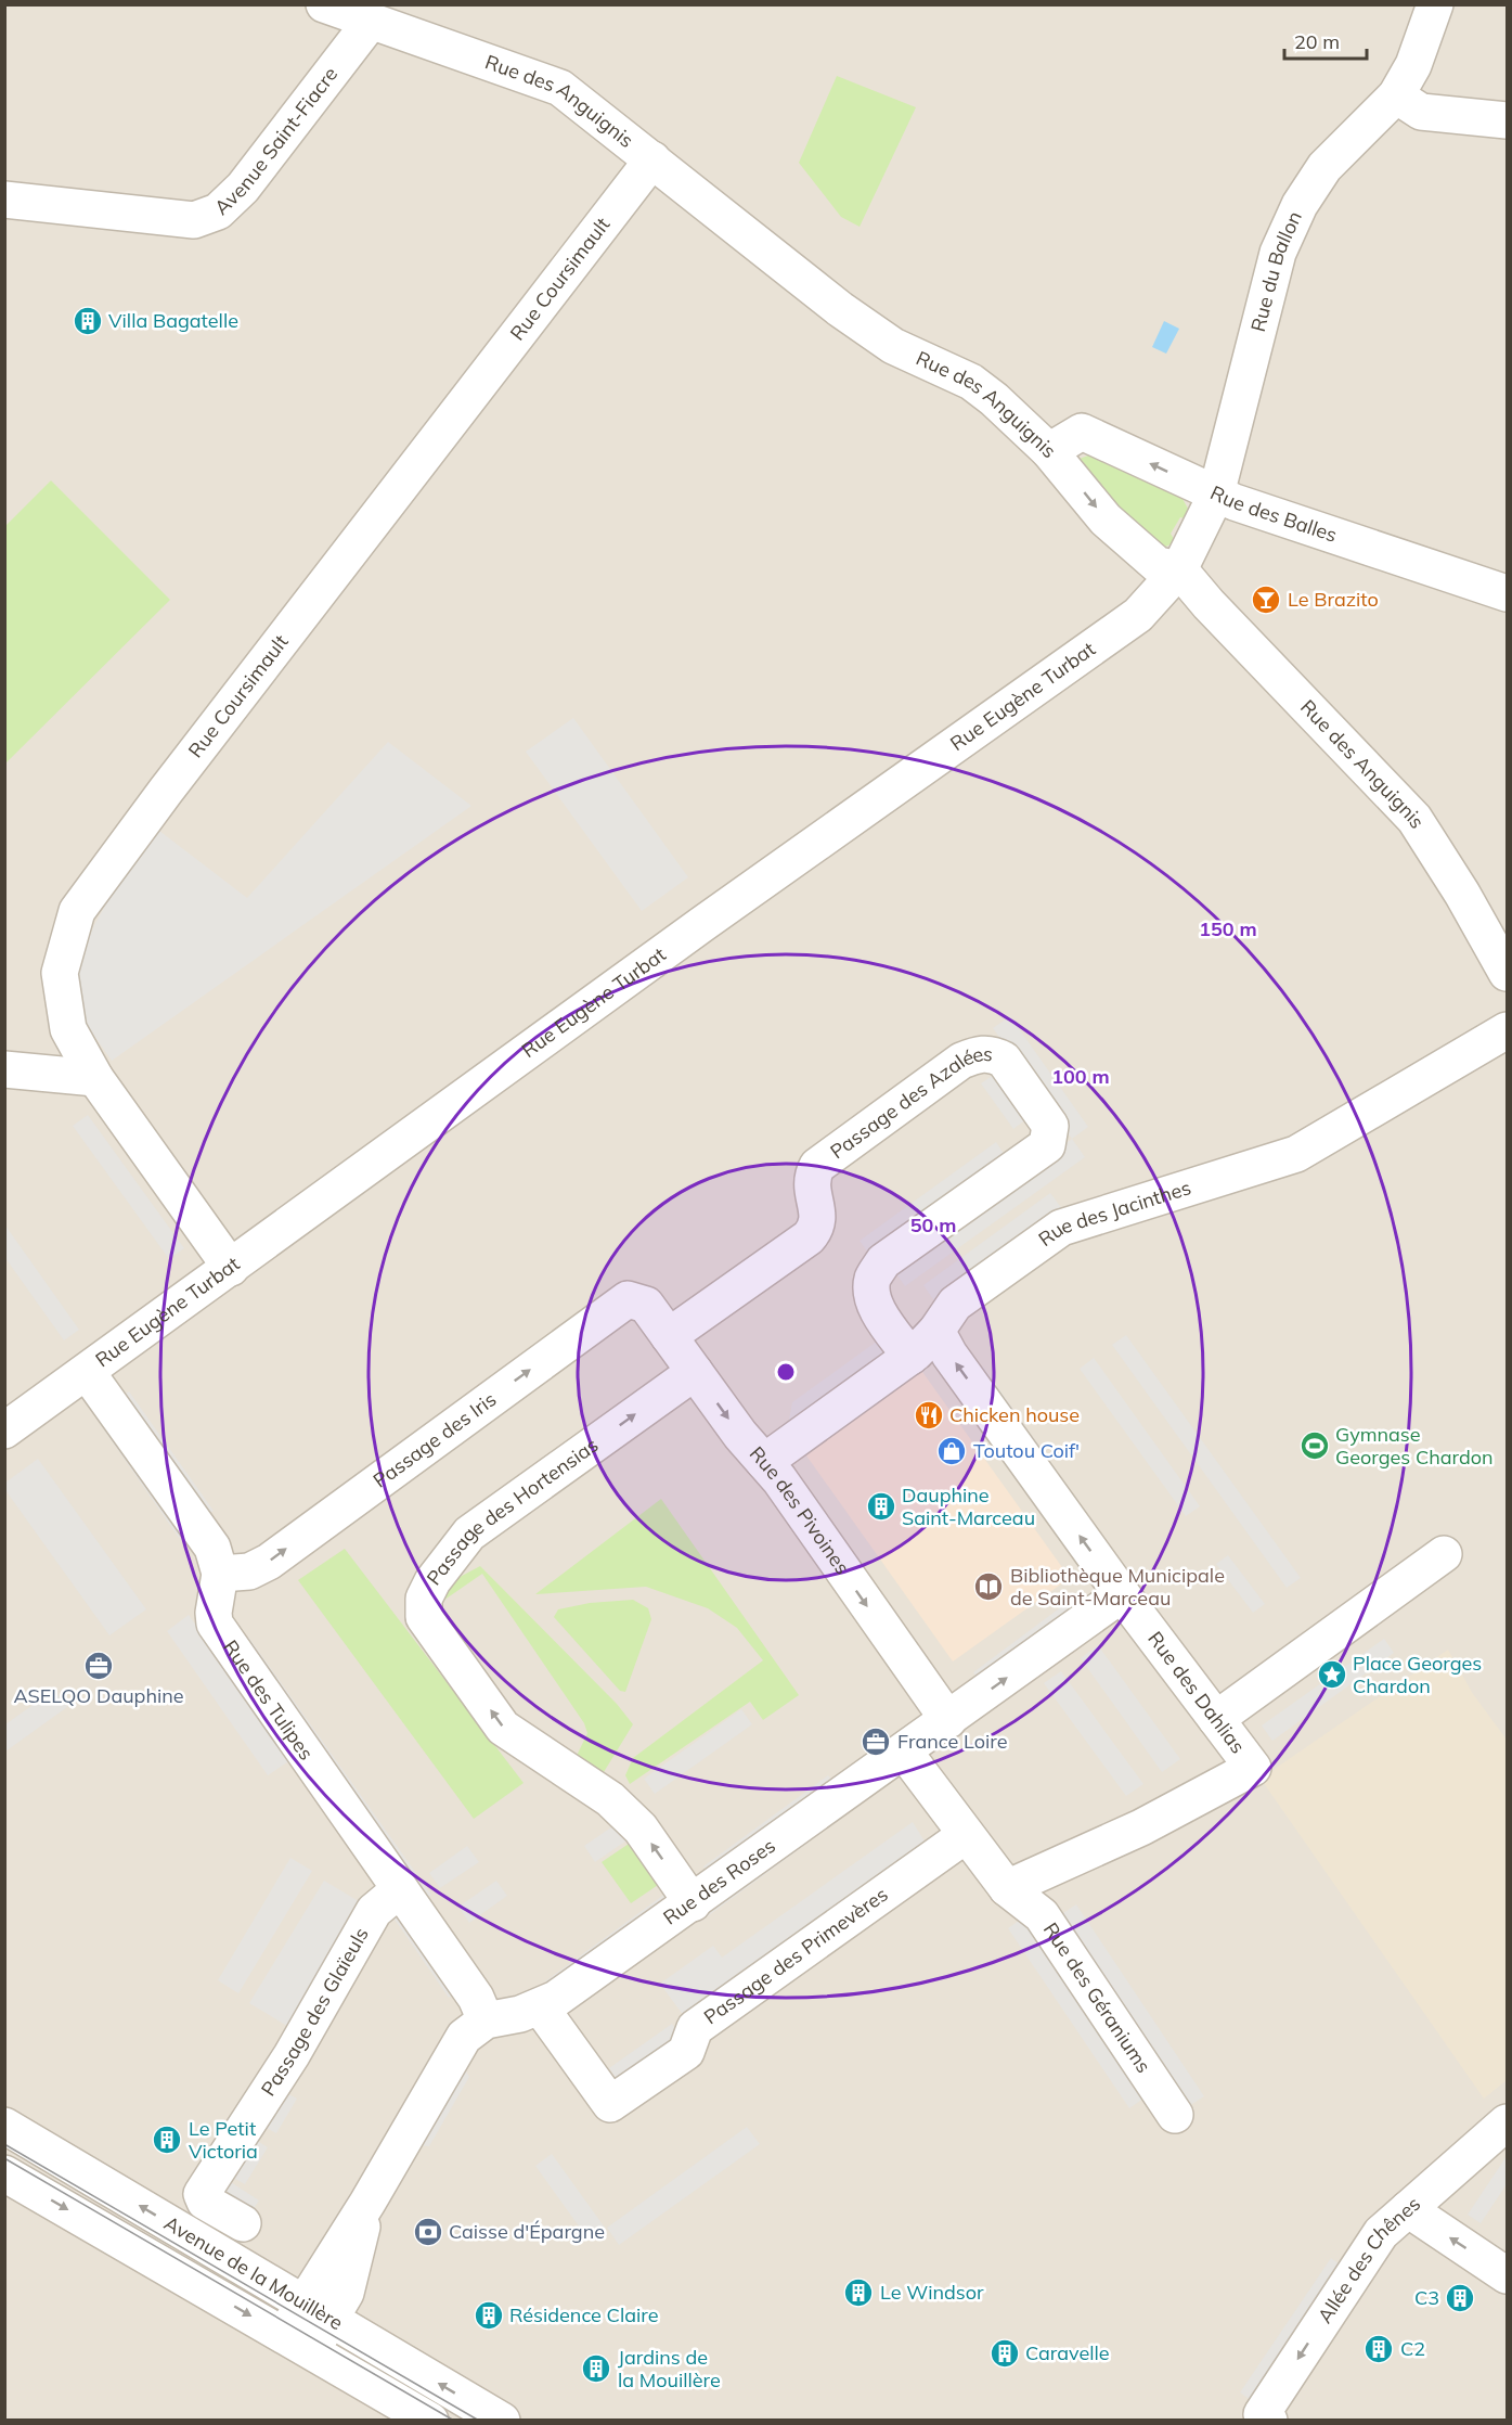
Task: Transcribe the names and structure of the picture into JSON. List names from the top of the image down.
{
  "streets": {
    "street": [
      "Rue des Anguignis",
      "Avenue Saint-Fiacre",
      "Rue du Ballon",
      "Rue Coursimault",
      "Rue des Balles",
      "Rue Eugène Turbat",
      "Passage des Azalées",
      "Rue des Jacinthes",
      "Passage des Iris",
      "Rue des Pivoines",
      "Passage des Hortensias",
      "Rue des Dahlias",
      "Rue des Tulipes",
      "Rue des Roses",
      "Passage des Primevères",
      "Rue des Géraniums",
      "Passage des Glaïeuls",
      "Allée des Chênes",
      "Avenue de la Mouillère"
    ]
  },
  "crossings": [
    ["Rue des Anguignis", "Avenue Saint-Fiacre"],
    ["Rue des Anguignis", "Rue du Ballon"],
    ["Rue des Anguignis", "Rue Coursimault"],
    ["Rue des Anguignis", "Rue des Balles"],
    ["Rue des Anguignis", "Rue Eugène Turbat"],
    ["Rue du Ballon", "Rue des Balles"],
    ["Rue du Ballon", "Rue Eugène Turbat"],
    ["Rue Coursimault", "Rue Eugène Turbat"],
    ["Passage des Azalées", "Rue des Jacinthes"],
    ["Passage des Azalées", "Rue des Pivoines"],
    ["Rue des Jacinthes", "Rue des Pivoines"],
    ["Rue des Jacinthes", "Rue des Dahlias"],
    ["Passage des Iris", "Rue des Pivoines"],
    ["Passage des Iris", "Rue des Tulipes"],
    ["Rue des Pivoines", "Passage des Hortensias"],
    ["Rue des Pivoines", "Rue des Roses"],
    ["Passage des Hortensias", "Rue des Roses"],
    ["Rue des Dahlias", "Rue des Roses"],
    ["Rue des Dahlias", "Rue des Géraniums"],
    ["Rue des Tulipes", "Rue des Roses"],
    ["Rue des Tulipes", "Passage des Glaïeuls"],
    ["Rue des Roses", "Passage des Primevères"],
    ["Rue des Roses", "Rue des Géraniums"],
    ["Rue des Roses", "Avenue de la Mouillère"],
    ["Passage des Primevères", "Rue des Géraniums"]
  ],
  "one_way": [
    "Passage des Iris",
    "Rue des Pivoines",
    "Rue des Dahlias",
    "Allée des Chênes"
  ],
  "places": {
    "building": [
      "Villa Bagatelle",
      "Dauphine Saint-Marceau",
      "Le Petit Victoria",
      "Le Windsor",
      "C3",
      "Résidence Claire",
      "C2",
      "Caravelle",
      "Jardins de la Mouillère"
    ],
    "bar": ["Le Brazito"],
    "restaurant": ["Chicken house"],
    "sports": ["Gymnase Georges Chardon"],
    "shop": ["Toutou Coif'"],
    "library": ["Bibliothèque Municipale de Saint-Marceau"],
    "office": ["ASELQO Dauphine", "France Loire"],
    "place": ["Place Georges Chardon"],
    "bank": ["Caisse d'Épargne"]
  },
  "scale_bar": "20 m",
  "rings": ["150 m", "100 m", "50 m"]
}
